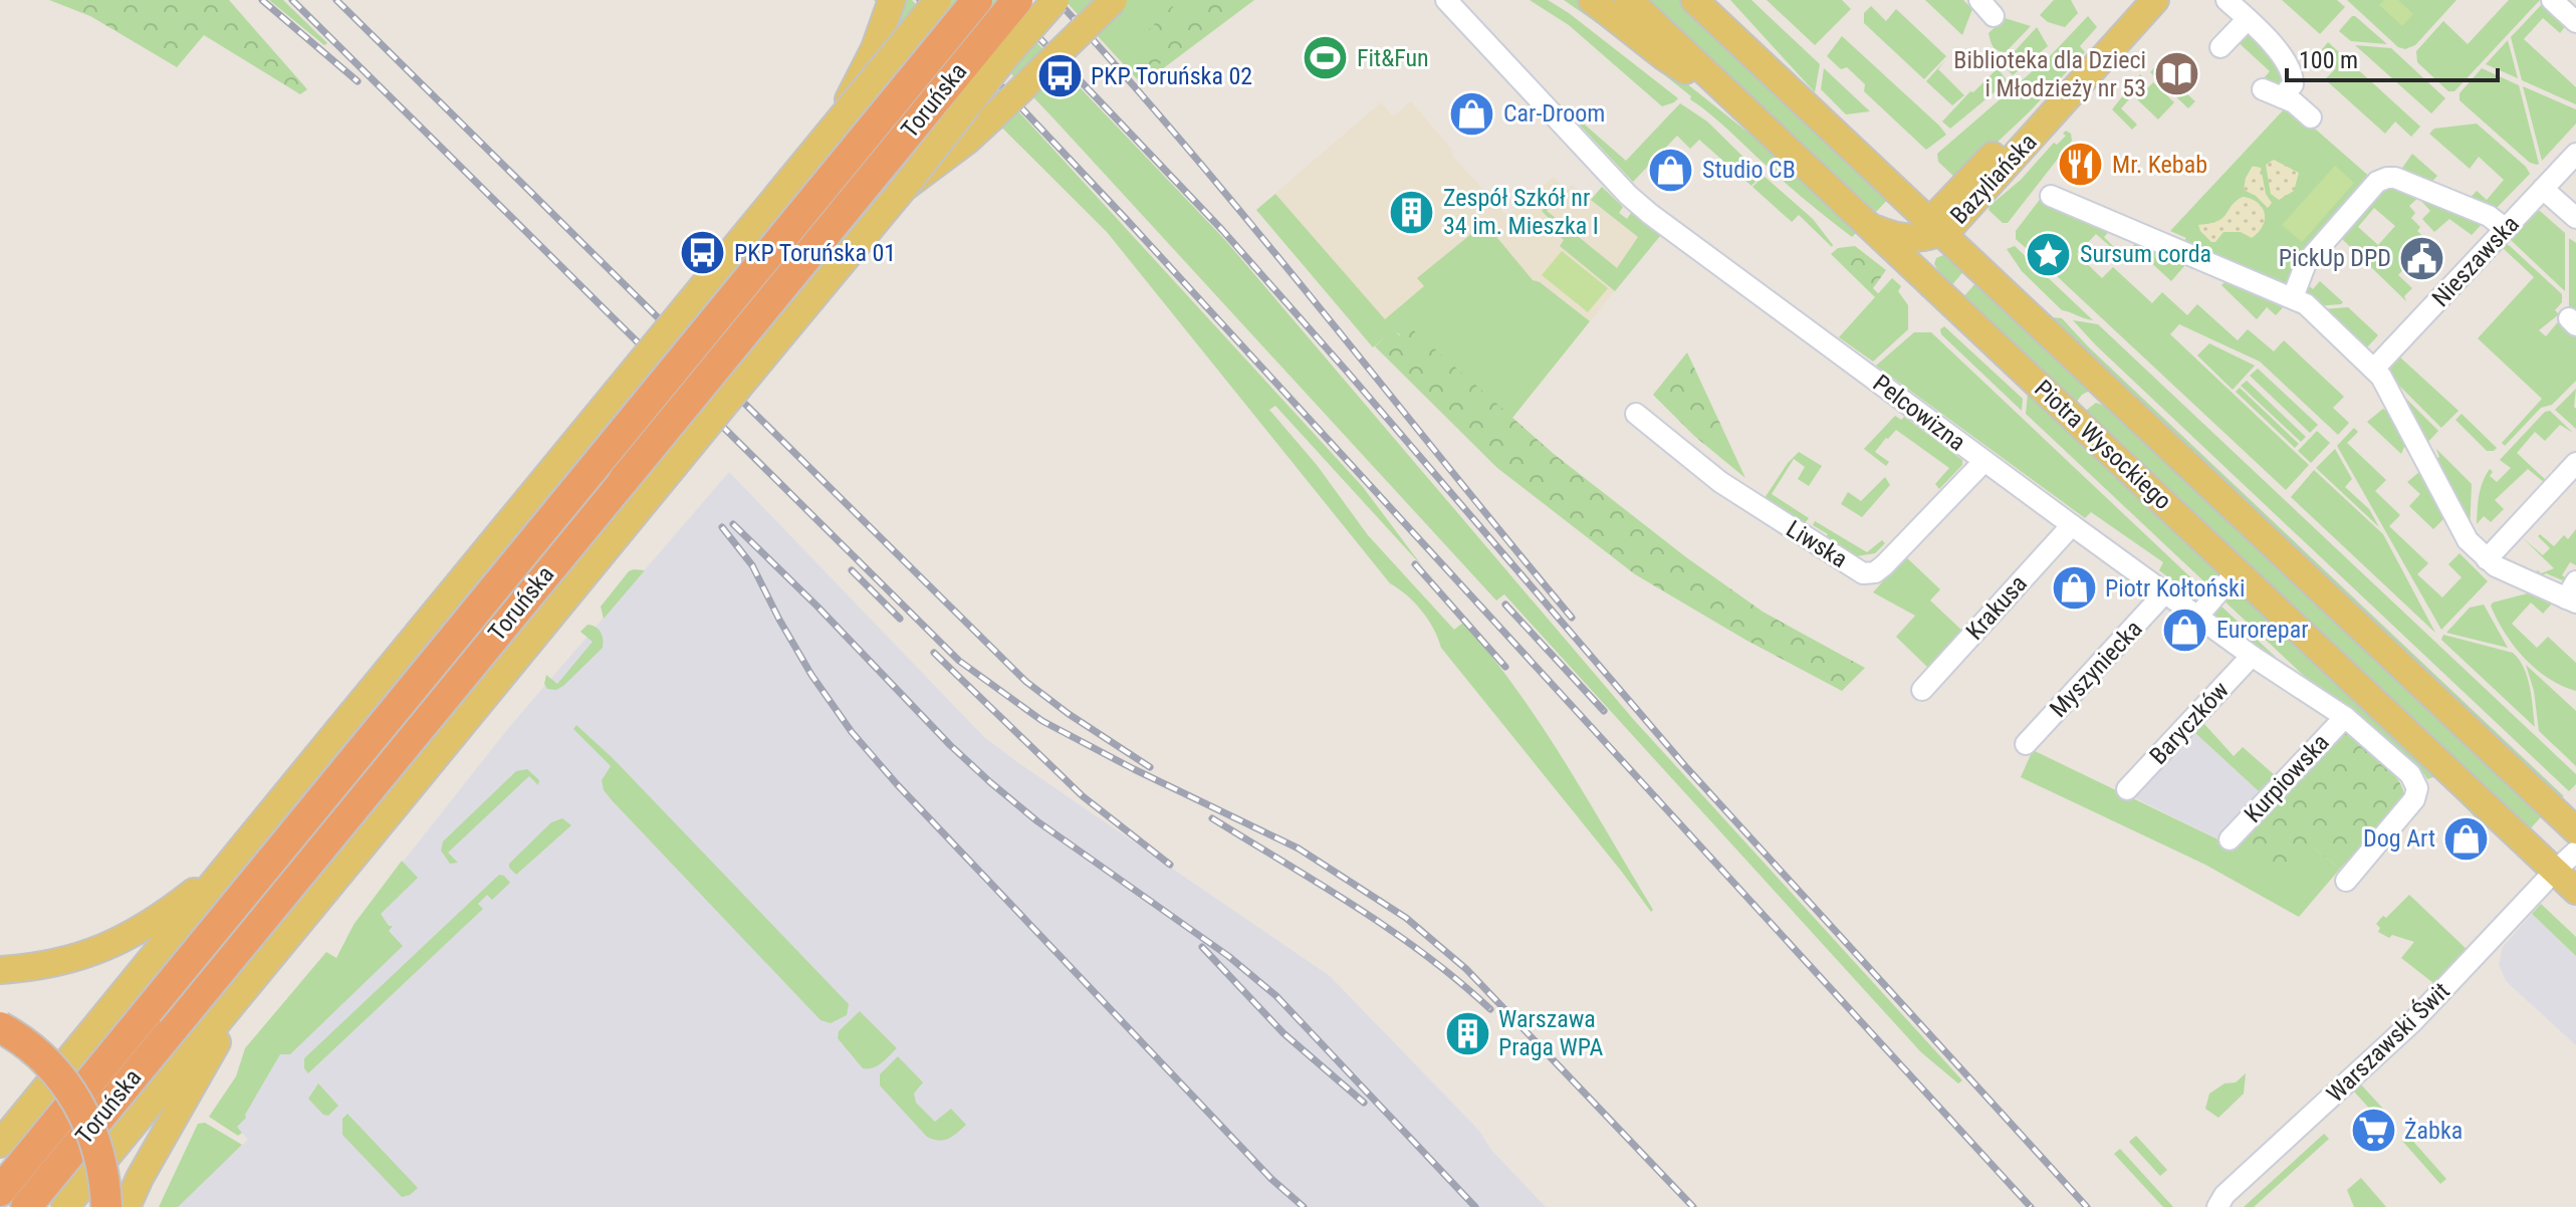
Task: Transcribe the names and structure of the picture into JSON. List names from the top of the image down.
{
  "streets": {
    "highway": ["Toruńska"],
    "main road": ["Bazyliańska", "Piotra Wysockiego"],
    "street": [
      "Nieszawska",
      "Pelcowizna",
      "Liwska",
      "Krakusa",
      "Myszyniecka",
      "Baryczków",
      "Kurpiowska",
      "Warszawski Świt"
    ]
  },
  "crossings": [
    ["Bazyliańska", "Piotra Wysockiego"],
    ["Pelcowizna", "Liwska"],
    ["Pelcowizna", "Krakusa"],
    ["Pelcowizna", "Myszyniecka"],
    ["Pelcowizna", "Baryczków"],
    ["Pelcowizna", "Kurpiowska"],
    ["Piotra Wysockiego", "Warszawski Świt"]
  ],
  "places": {
    "sports": ["Fit&Fun"],
    "library": ["Biblioteka dla Dzieci i Młodzieży nr 53"],
    "bus stop": ["PKP Toruńska 02", "PKP Toruńska 01"],
    "shop": [
      "Car-Droom",
      "Studio CB",
      "Piotr Kołtoński",
      "Eurorepar",
      "Dog Art"
    ],
    "restaurant": ["Mr. Kebab"],
    "building": ["Zespół Szkół nr 34 im. Mieszka I", "Warszawa Praga WPA"],
    "place": ["Sursum corda"],
    "public building": ["PickUp DPD"],
    "supermarket": ["Żabka"]
  },
  "scale_bar": "100 m"
}
